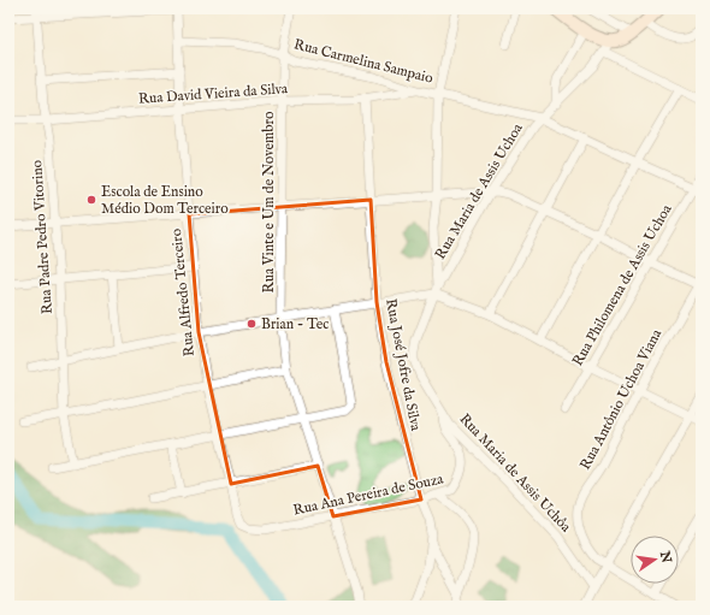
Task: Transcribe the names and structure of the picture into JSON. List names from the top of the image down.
{
  "streets": {
    "street": [
      "Rua Carmelina Sampaio",
      "Rua David Vieira da Silva",
      "Rua Maria de Assis Uchoa",
      "Rua Vinte e Um de Novembro",
      "Rua Padre Pedro Vitorino",
      "Rua Philomena de Assis Uchoa",
      "Rua Alfredo Terceiro",
      "Rua José Jofre da Silva",
      "Rua Antônio Uchoa Viana",
      "Rua Maria de Assis Uchôa",
      "Rua Ana Pereira de Souza"
    ]
  },
  "crossings": [
    ["Rua Carmelina Sampaio", "Rua David Vieira da Silva"],
    ["Rua Carmelina Sampaio", "Rua Maria de Assis Uchoa"],
    ["Rua Carmelina Sampaio", "Rua Vinte e Um de Novembro"],
    ["Rua Carmelina Sampaio", "Rua Philomena de Assis Uchoa"],
    ["Rua Carmelina Sampaio", "Rua Alfredo Terceiro"],
    ["Rua David Vieira da Silva", "Rua Vinte e Um de Novembro"],
    ["Rua David Vieira da Silva", "Rua Padre Pedro Vitorino"],
    ["Rua David Vieira da Silva", "Rua Alfredo Terceiro"],
    ["Rua David Vieira da Silva", "Rua José Jofre da Silva"],
    ["Rua Maria de Assis Uchoa", "Rua Maria de Assis Uchôa"],
    ["Rua Vinte e Um de Novembro", "Rua Ana Pereira de Souza"],
    ["Rua Alfredo Terceiro", "Rua Ana Pereira de Souza"],
    ["Rua José Jofre da Silva", "Rua Ana Pereira de Souza"],
    ["Rua Maria de Assis Uchôa", "Rua Ana Pereira de Souza"]
  ],
  "places": ["Escola de Ensino Médio Dom Terceiro", "Brian - Tec"],
  "north": "right"
}
